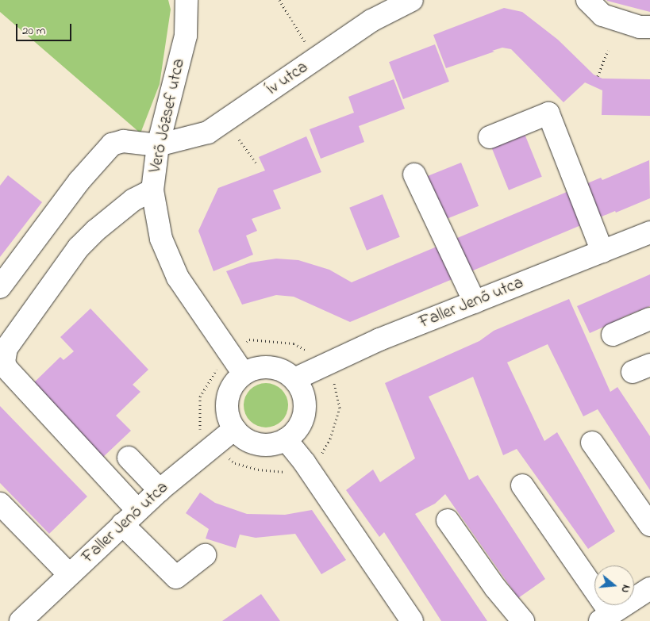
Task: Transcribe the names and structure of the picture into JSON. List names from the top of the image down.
{
  "streets": {
    "street": ["Ív utca", "Verő József utca", "Faller Jenő utca"]
  },
  "crossings": [
    ["Ív utca", "Verő József utca"],
    ["Verő József utca", "Faller Jenő utca"]
  ],
  "scale_bar": "20 m",
  "north": "right"
}
